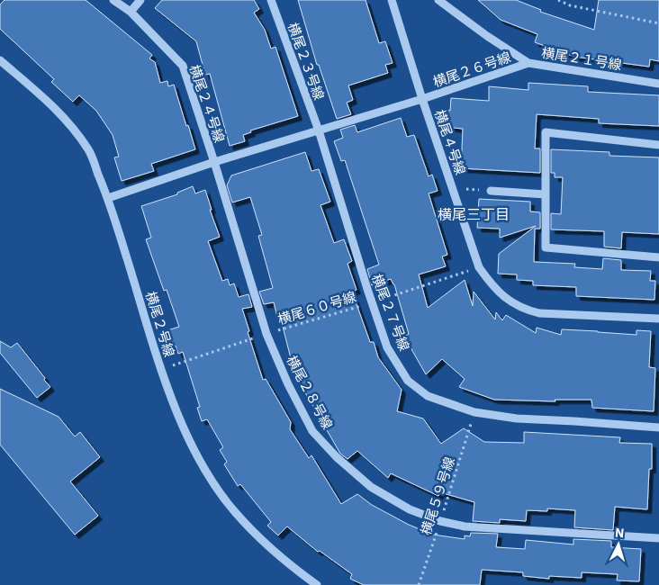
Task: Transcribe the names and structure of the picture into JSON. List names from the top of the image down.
{
  "streets": {
    "street": [
      "横尾２１号線",
      "横尾２３号線",
      "横尾２６号線",
      "横尾２４号線",
      "横尾４号線",
      "横尾２７号線",
      "横尾２号線",
      "横尾２８号線"
    ],
    "path": ["横尾６０号線", "横尾５９号線"]
  },
  "crossings": [
    ["横尾２１号線", "横尾２６号線"],
    ["横尾２３号線", "横尾４号線"],
    ["横尾２３号線", "横尾２７号線"],
    ["横尾２６号線", "横尾４号線"],
    ["横尾２４号線", "横尾４号線"],
    ["横尾２４号線", "横尾２８号線"],
    ["横尾４号線", "横尾６０号線"],
    ["横尾４号線", "横尾２７号線"],
    ["横尾４号線", "横尾２号線"],
    ["横尾４号線", "横尾２８号線"],
    ["横尾６０号線", "横尾２７号線"],
    ["横尾６０号線", "横尾２号線"],
    ["横尾６０号線", "横尾２８号線"],
    ["横尾２７号線", "横尾５９号線"],
    ["横尾２８号線", "横尾５９号線"]
  ],
  "districts": ["横尾三丁目"],
  "north": "top"
}
